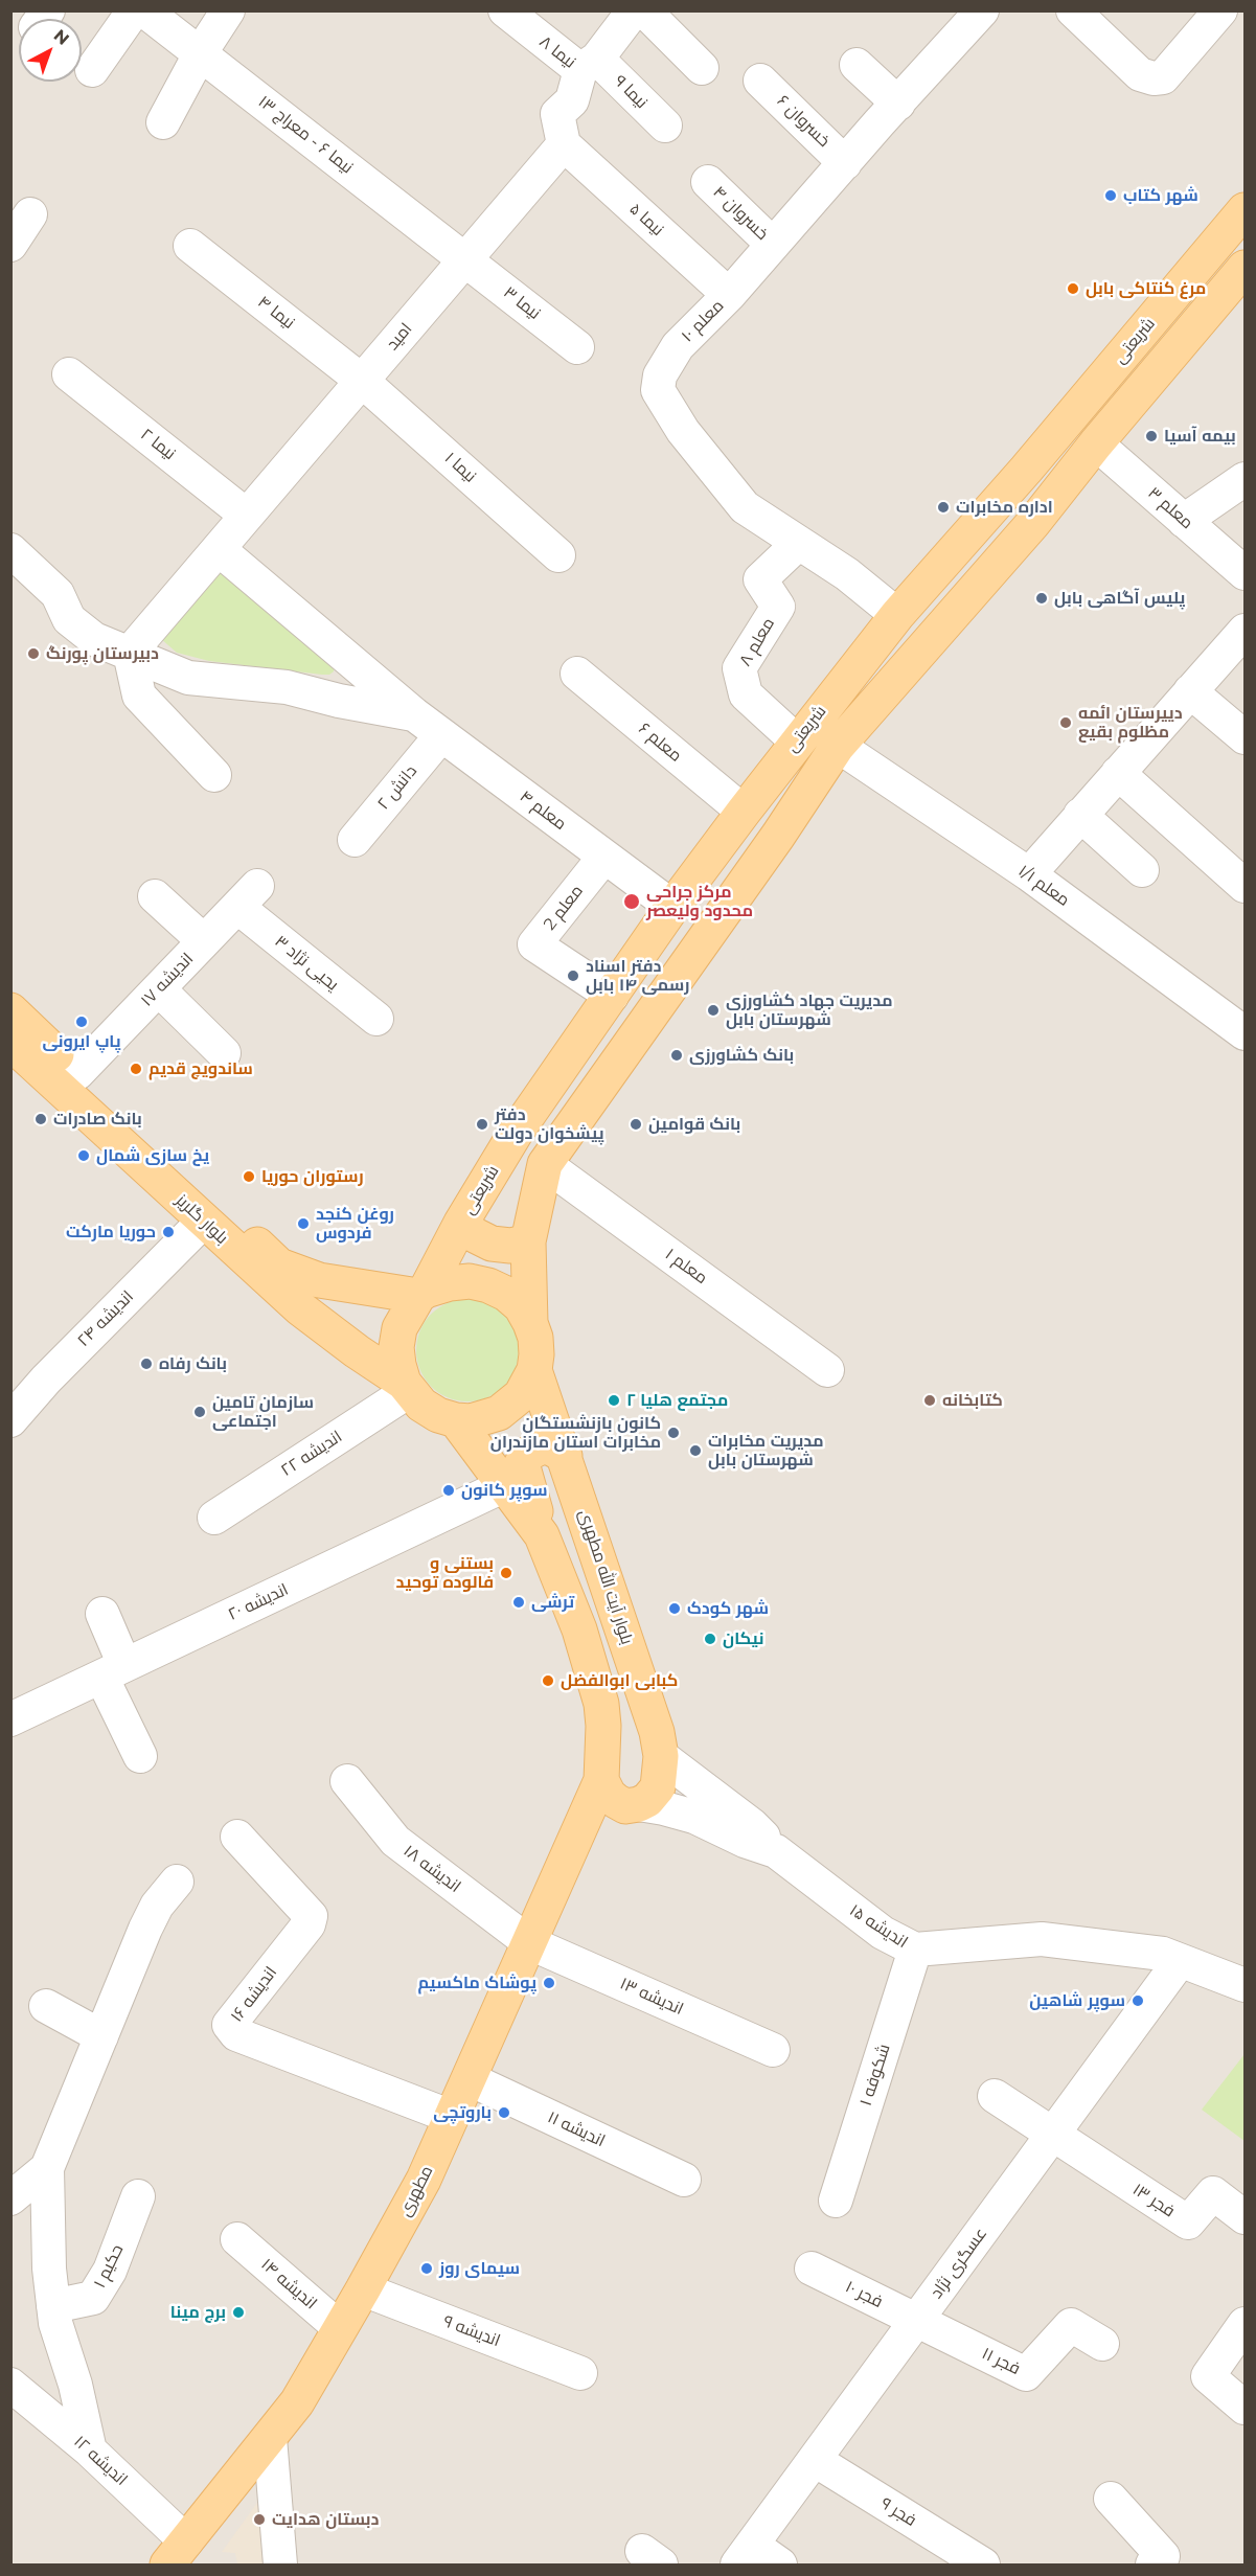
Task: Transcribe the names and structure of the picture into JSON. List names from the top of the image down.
{
  "streets": {
    "main road": [
      "شریعتی",
      "بلوار گلریز",
      "بلوار آیت الله مطهری",
      "مطهری"
    ],
    "street": [
      "نیما ۸",
      "نیما ۹",
      "خسروان ۶",
      "نیما ۶ - معراج ۱۳",
      "خسروان ۴",
      "نیما ۵",
      "نیما ۳",
      "نیما ۴",
      "معلم ۱۰",
      "امید",
      "نیما ۲",
      "نیما ۱",
      "معلم ۳",
      "معلم ۸",
      "معلم ۶",
      "دانش ۲",
      "معلم ۴",
      "معلم ۱/۱",
      "معلم 2",
      "یحیی نژاد ۳",
      "اندیشه ۱۷",
      "معلم ۱",
      "اندیشه ۲۴",
      "اندیشه ۲۲",
      "اندیشه ۲۰",
      "اندیشه ۱۸",
      "اندیشه ۱۵",
      "اندیشه ۱۶",
      "اندیشه ١٣",
      "شکوفه ۱",
      "اندیشه ۱۱",
      "فجر ۱۳",
      "عسگری نژاد",
      "حکیم ۱",
      "اندیشه ۱۴",
      "فجر ۱۰",
      "اندیشه ۹",
      "فجر ۱۱",
      "اندیشه ۱۲",
      "فجر ۹"
    ]
  },
  "crossings": [
    ["نیما ۸", "نیما ۹"],
    ["خسروان ۶", "معلم ۱۰"],
    ["نیما ۶ - معراج ۱۳", "نیما ۳"],
    ["نیما ۶ - معراج ۱۳", "امید"],
    ["خسروان ۴", "معلم ۱۰"],
    ["نیما ۵", "معلم ۱۰"],
    ["نیما ۵", "امید"],
    ["نیما ۳", "امید"],
    ["نیما ۴", "امید"],
    ["نیما ۴", "نیما ۱"],
    ["معلم ۱۰", "شریعتی"],
    ["معلم ۱۰", "معلم ۸"],
    ["امید", "نیما ۲"],
    ["امید", "نیما ۱"],
    ["امید", "معلم ۴"],
    ["شریعتی", "معلم ۳"],
    ["شریعتی", "معلم ۸"],
    ["شریعتی", "معلم ۶"],
    ["شریعتی", "معلم ۴"],
    ["شریعتی", "معلم ۱/۱"],
    ["شریعتی", "معلم 2"],
    ["شریعتی", "بلوار گلریز"],
    ["شریعتی", "معلم ۱"],
    ["شریعتی", "اندیشه ۲۲"],
    ["شریعتی", "بلوار آیت الله مطهری"],
    ["دانش ۲", "معلم ۴"],
    ["معلم ۴", "معلم 2"],
    ["یحیی نژاد ۳", "اندیشه ۱۷"],
    ["اندیشه ۱۷", "بلوار گلریز"],
    ["بلوار گلریز", "اندیشه ۲۴"],
    ["بلوار گلریز", "اندیشه ۲۲"],
    ["بلوار گلریز", "بلوار آیت الله مطهری"],
    ["اندیشه ۲۲", "بلوار آیت الله مطهری"],
    ["بلوار آیت الله مطهری", "اندیشه ۱۵"],
    ["اندیشه ۱۸", "اندیشه ١٣"],
    ["اندیشه ۱۸", "مطهری"],
    ["اندیشه ۱۵", "شکوفه ۱"],
    ["اندیشه ۱۵", "عسگری نژاد"],
    ["اندیشه ۱۶", "مطهری"],
    ["اندیشه ١٣", "مطهری"],
    ["اندیشه ۱۱", "مطهری"],
    ["مطهری", "اندیشه ۱۴"],
    ["مطهری", "اندیشه ۹"],
    ["مطهری", "اندیشه ۱۲"],
    ["فجر ۱۳", "عسگری نژاد"],
    ["عسگری نژاد", "فجر ۱۰"],
    ["عسگری نژاد", "فجر ۱۱"],
    ["عسگری نژاد", "فجر ۹"],
    ["فجر ۱۰", "فجر ۱۱"]
  ],
  "places": [
    "شهر کتاب",
    "مرغ کنتاکی بابل",
    "بیمه آسیا",
    "اداره مخابرات",
    "پلیس آگاهی بابل",
    "دبیرستان پورنگ",
    "دییرستان ائمه مظلوم بقیع",
    "مرکز جراحی محدود ولیعصر",
    "دفتر اسناد رسمی ۱۴ بابل",
    "مدیریت جهاد کشاورزی شهرستان بابل",
    "پاپ ایرونی",
    "بانک کشاورزی",
    "ساندویچ قدیم",
    "بانک صادرات",
    "دفتر پیشخوان دولت",
    "بانک قوامین",
    "یخ سازی شمال",
    "رستوران حوریا",
    "روغن کنجد فردوس",
    "حوریا مارکت",
    "بانک رفاه",
    "مجتمع هلیا ۲",
    "کتابخانه",
    "سازمان تامین اجتماعی",
    "کانون بازنشستگان مخابرات استان مازندران",
    "مدیریت مخابرات شهرستان بابل",
    "سوپر کانون",
    "بستنی و فالوده توحید",
    "ترشی",
    "شهر کودک",
    "نیکان",
    "کبابی ابوالفضل",
    "پوشاک ماکسیم",
    "سوپر شاهین",
    "باروتچی",
    "سیمای روز",
    "برج مینا",
    "دبستان هدایت"
  ],
  "north": "top right"
}
